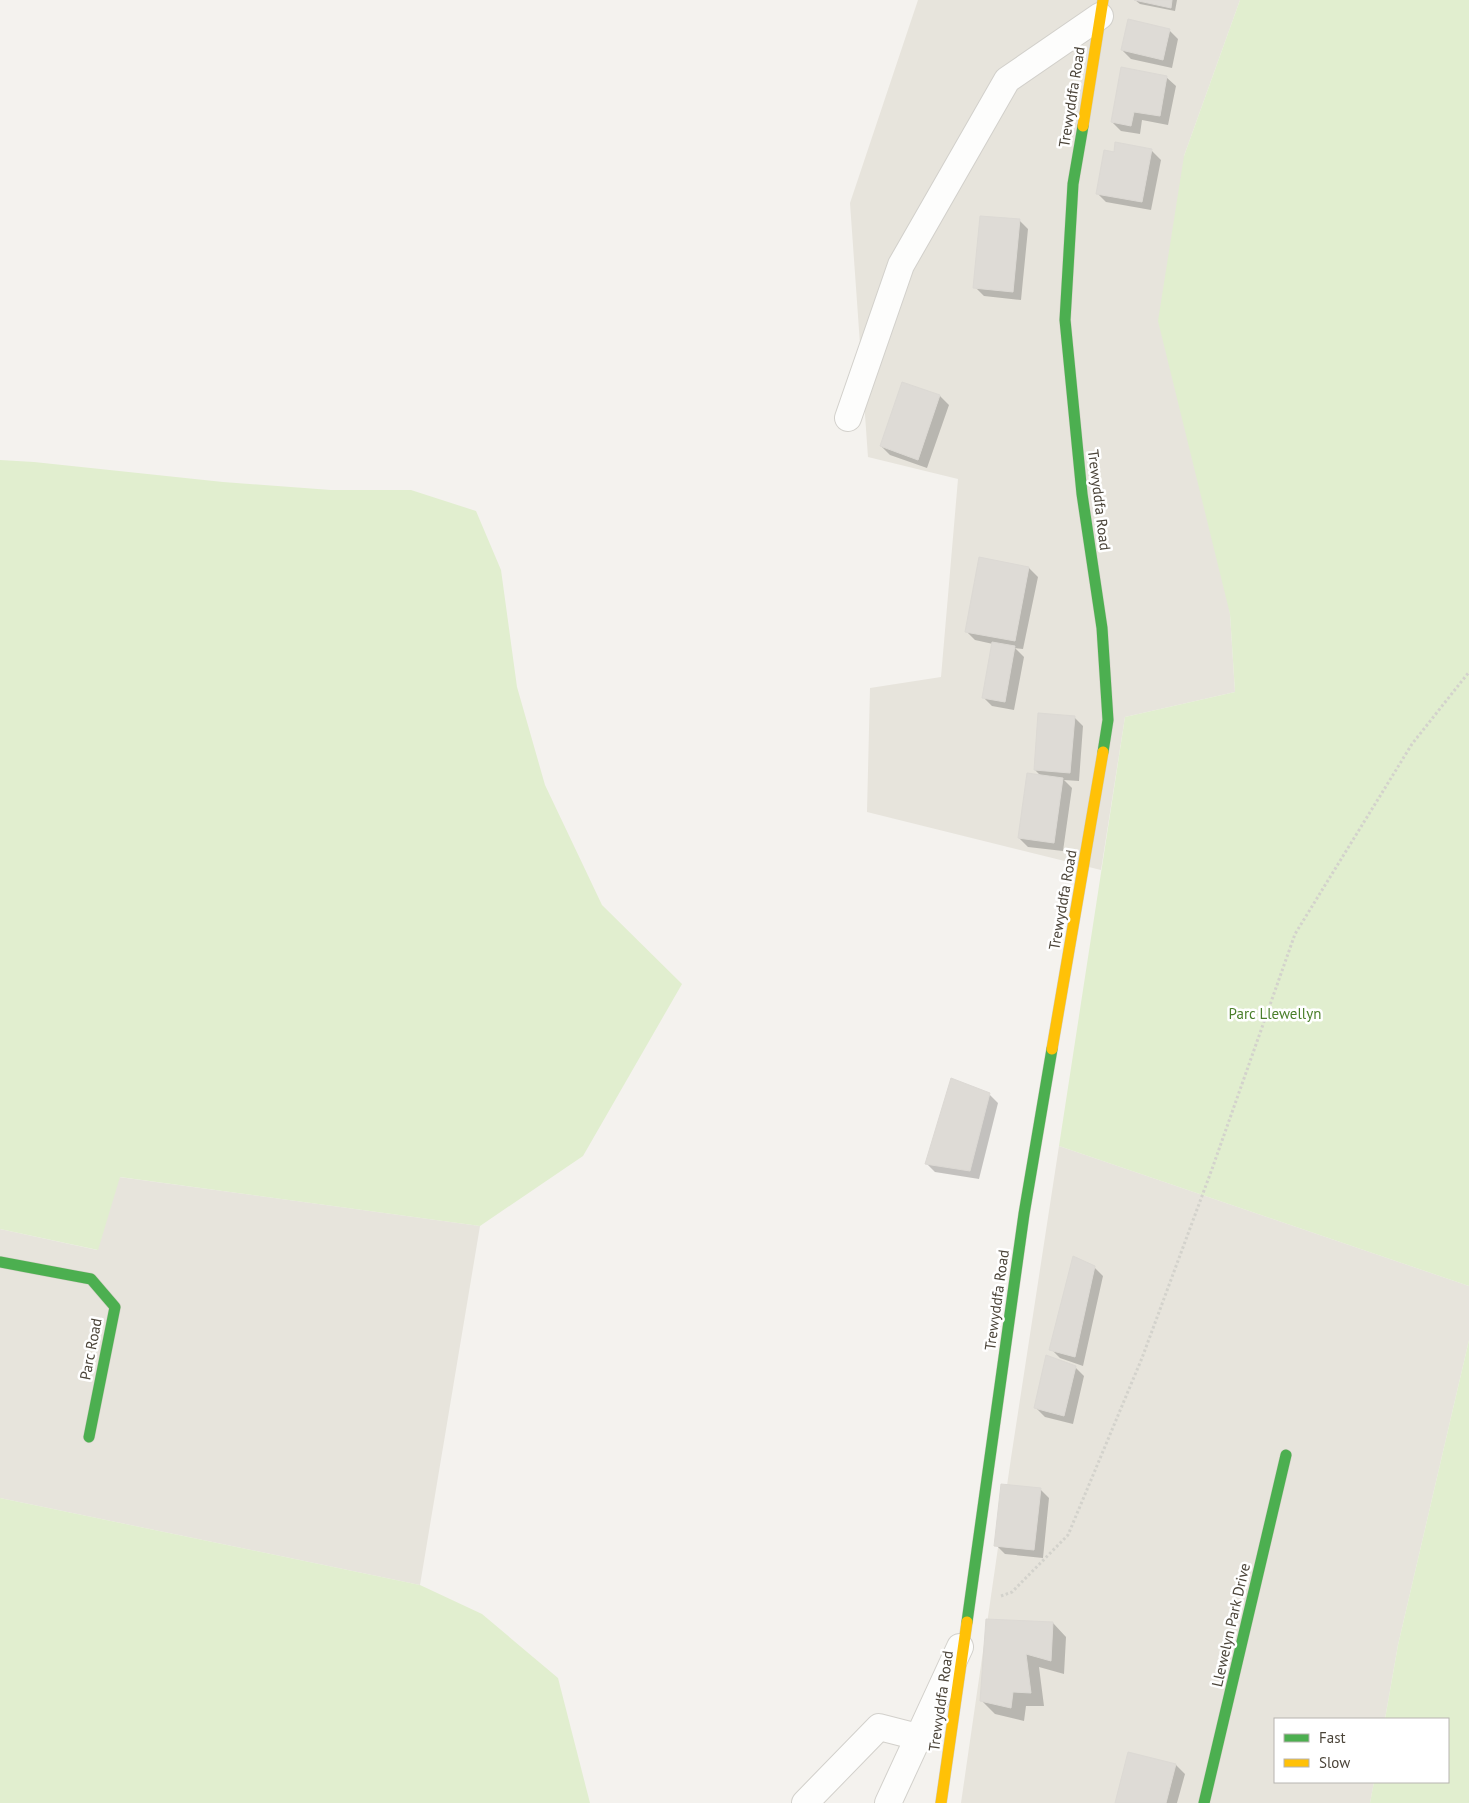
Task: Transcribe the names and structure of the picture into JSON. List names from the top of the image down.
{
  "streets": {
    "street": ["Trewyddfa Road", "Parc Road", "Llewelyn Park Drive"]
  },
  "parks": ["Parc Llewellyn"],
  "legend": ["Fast", "Slow"]
}
